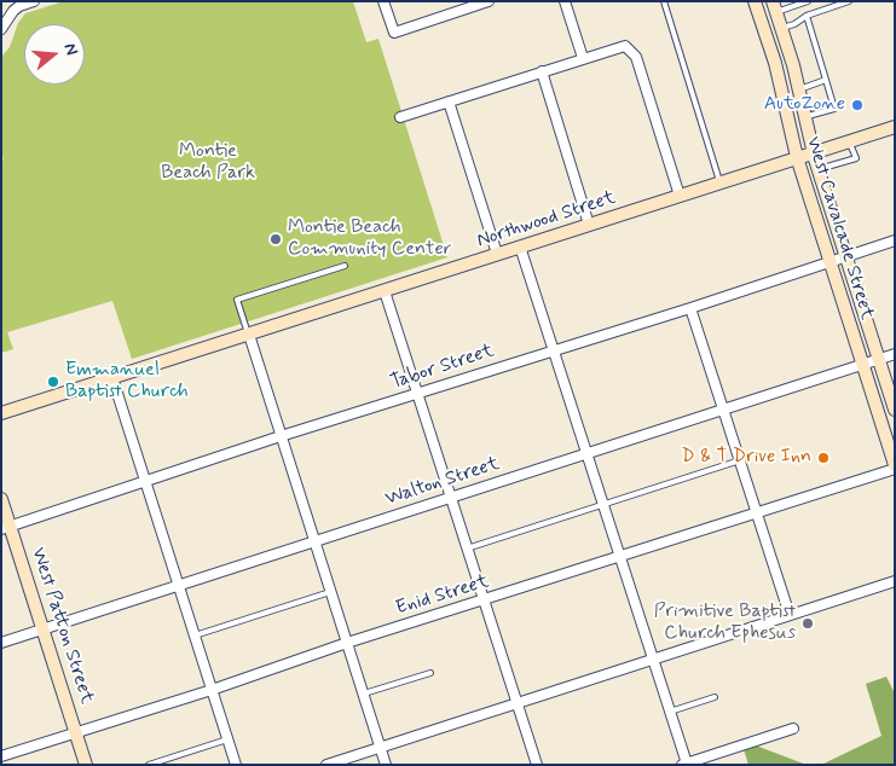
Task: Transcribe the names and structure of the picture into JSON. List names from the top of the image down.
{
  "streets": {
    "street": [
      "Northwood Street",
      "West Cavalcade Street",
      "Tabor Street",
      "Walton Street",
      "Enid Street",
      "West Patton Street"
    ]
  },
  "crossings": [
    ["Northwood Street", "West Cavalcade Street"],
    ["West Cavalcade Street", "Tabor Street"],
    ["West Cavalcade Street", "Walton Street"],
    ["West Cavalcade Street", "Enid Street"],
    ["Tabor Street", "West Patton Street"],
    ["Walton Street", "West Patton Street"],
    ["Enid Street", "West Patton Street"]
  ],
  "parks": ["Montie Beach Park"],
  "places": [
    "AutoZone",
    "Montie Beach Community Center",
    "Emmanuel Baptist Church",
    "D & T Drive Inn",
    "Primitive Baptist Church Ephesus"
  ],
  "north": "right"
}
